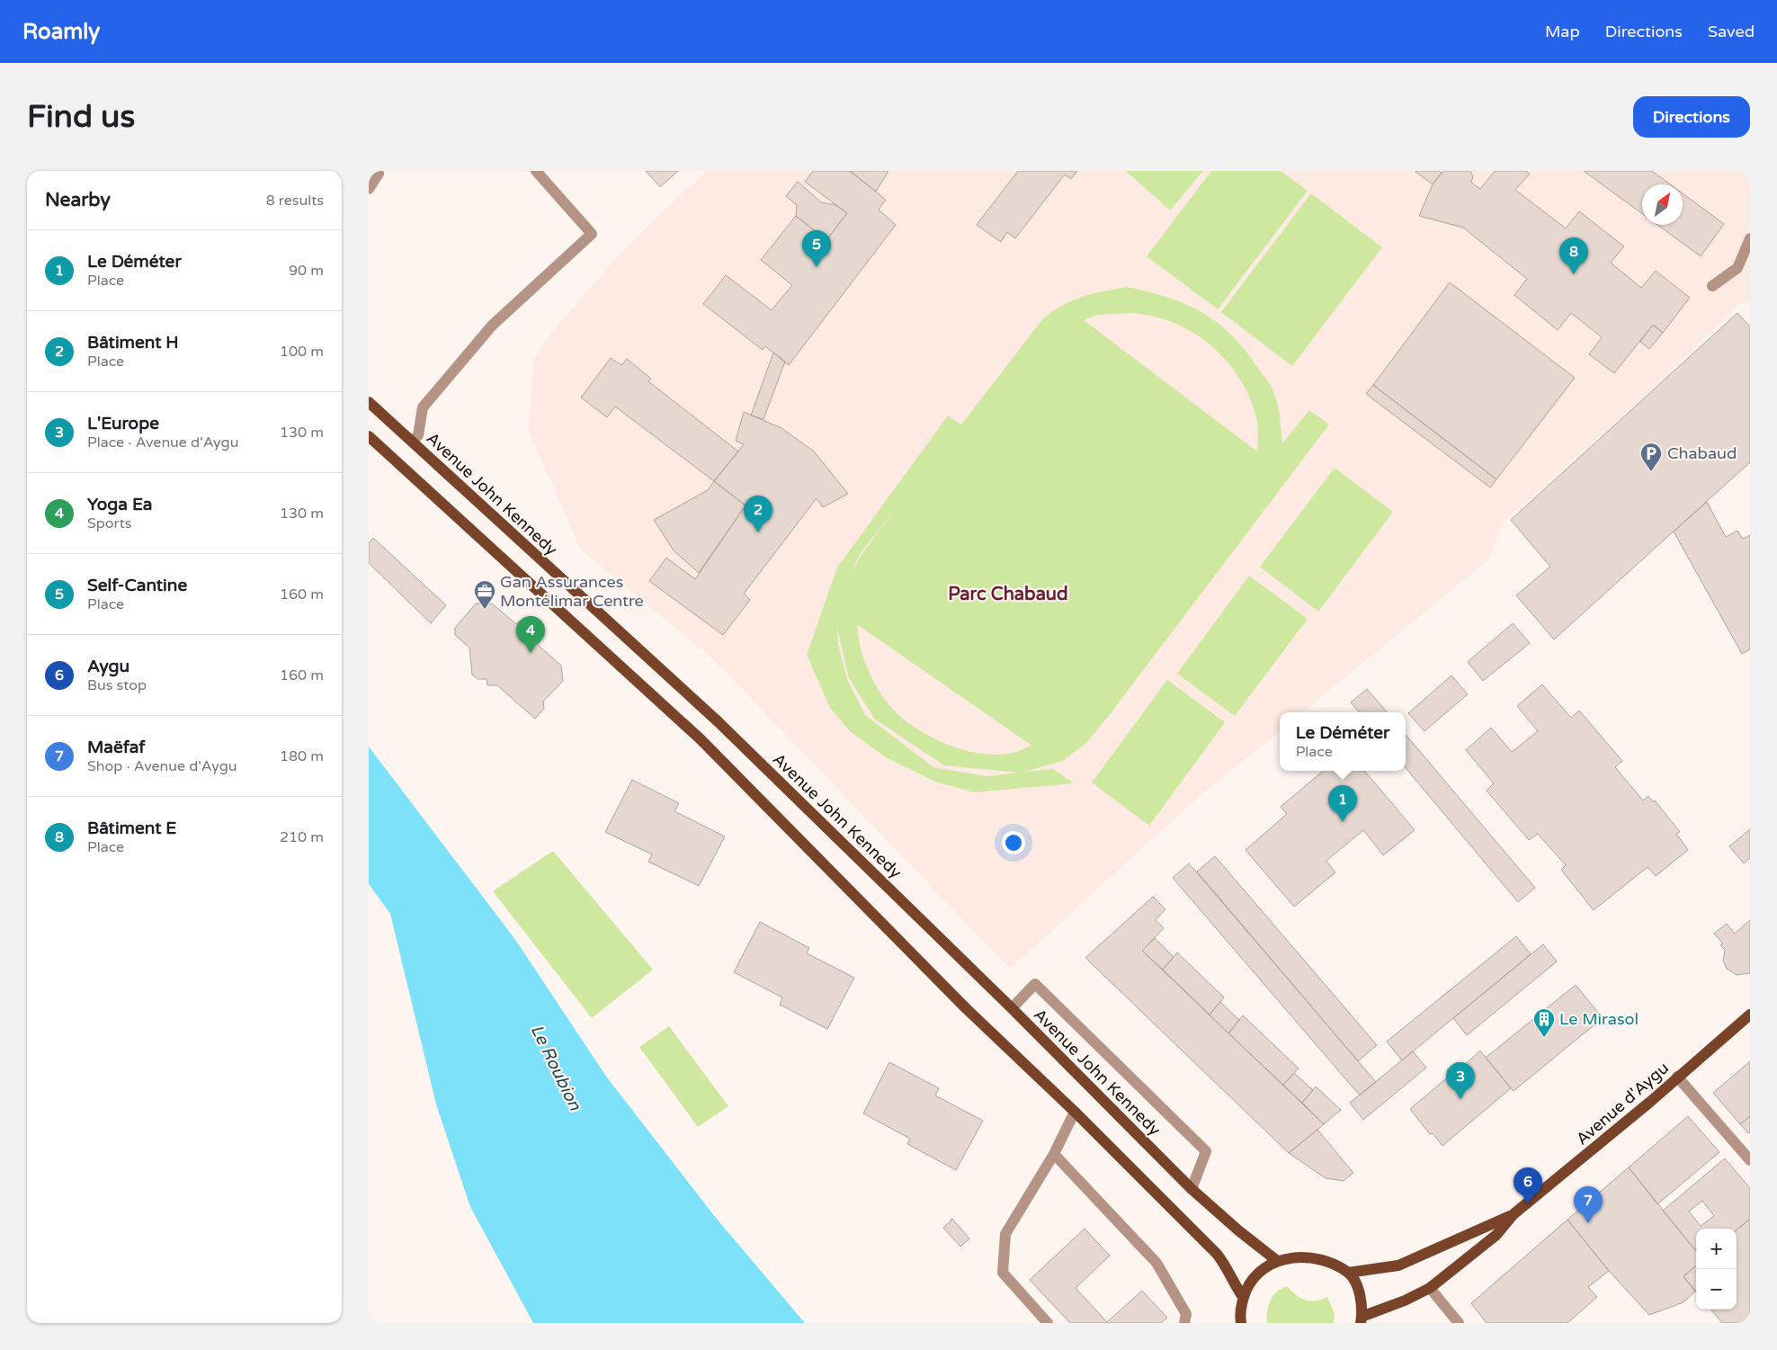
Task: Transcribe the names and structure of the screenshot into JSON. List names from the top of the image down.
{
  "streets": {
    "main road": ["Avenue John Kennedy", "Avenue d'Aygu"]
  },
  "districts": ["Parc Chabaud"],
  "water": ["Le Roubion"],
  "places": {
    "parking": ["Chabaud"],
    "office": ["Gan Assurances Montélimar Centre"],
    "building": ["Le Mirasol"]
  },
  "north": "top right",
  "page": {
    "header": "Roamly",
    "nav": ["Map", "Directions", "Saved"],
    "buttons": "Directions",
    "title": "Find us",
    "heading": ["Nearby", "8 results"],
    "list": [
      {
        "mark": "1",
        "name": "Le Déméter",
        "note": "Place",
        "value": "90 m"
      },
      {
        "mark": "2",
        "name": "Bâtiment H",
        "note": "Place",
        "value": "100 m"
      },
      {
        "mark": "3",
        "name": "L'Europe",
        "note": "Place · Avenue d'Aygu",
        "value": "130 m"
      },
      {
        "mark": "4",
        "name": "Yoga Ea",
        "note": "Sports",
        "value": "130 m"
      },
      {
        "mark": "5",
        "name": "Self-Cantine",
        "note": "Place",
        "value": "160 m"
      },
      {
        "mark": "6",
        "name": "Aygu",
        "note": "Bus stop",
        "value": "160 m"
      },
      {
        "mark": "7",
        "name": "Maëfaf",
        "note": "Shop · Avenue d'Aygu",
        "value": "180 m"
      },
      {
        "mark": "8",
        "name": "Bâtiment E",
        "note": "Place",
        "value": "210 m"
      }
    ],
    "pins": [
      "5",
      "8",
      "2",
      "4",
      "1",
      "3",
      "6",
      "7"
    ],
    "popup": ["Le Déméter", "Place"],
    "map_buttons": ["+", "−"]
  }
}
